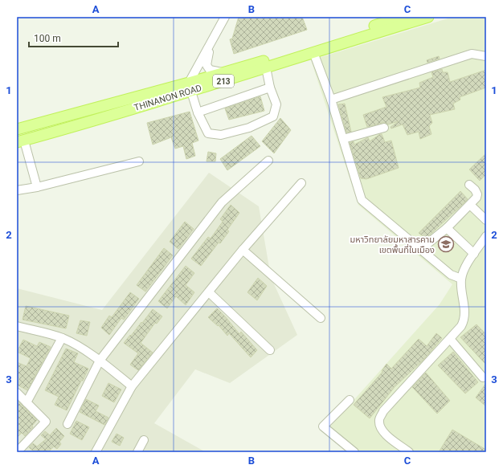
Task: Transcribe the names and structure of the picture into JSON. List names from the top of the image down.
{
  "streets": {
    "main road": ["213", "THINANON ROAD"]
  },
  "places": {
    "school or university": ["มหาวิทยาลัยมหาสารคาม เขตพื้นที่ในเมือง"]
  },
  "scale_bar": "100 m",
  "grid": {
    "columns": ["A", "B", "C"],
    "rows": ["1", "2", "3"]
  }
}
